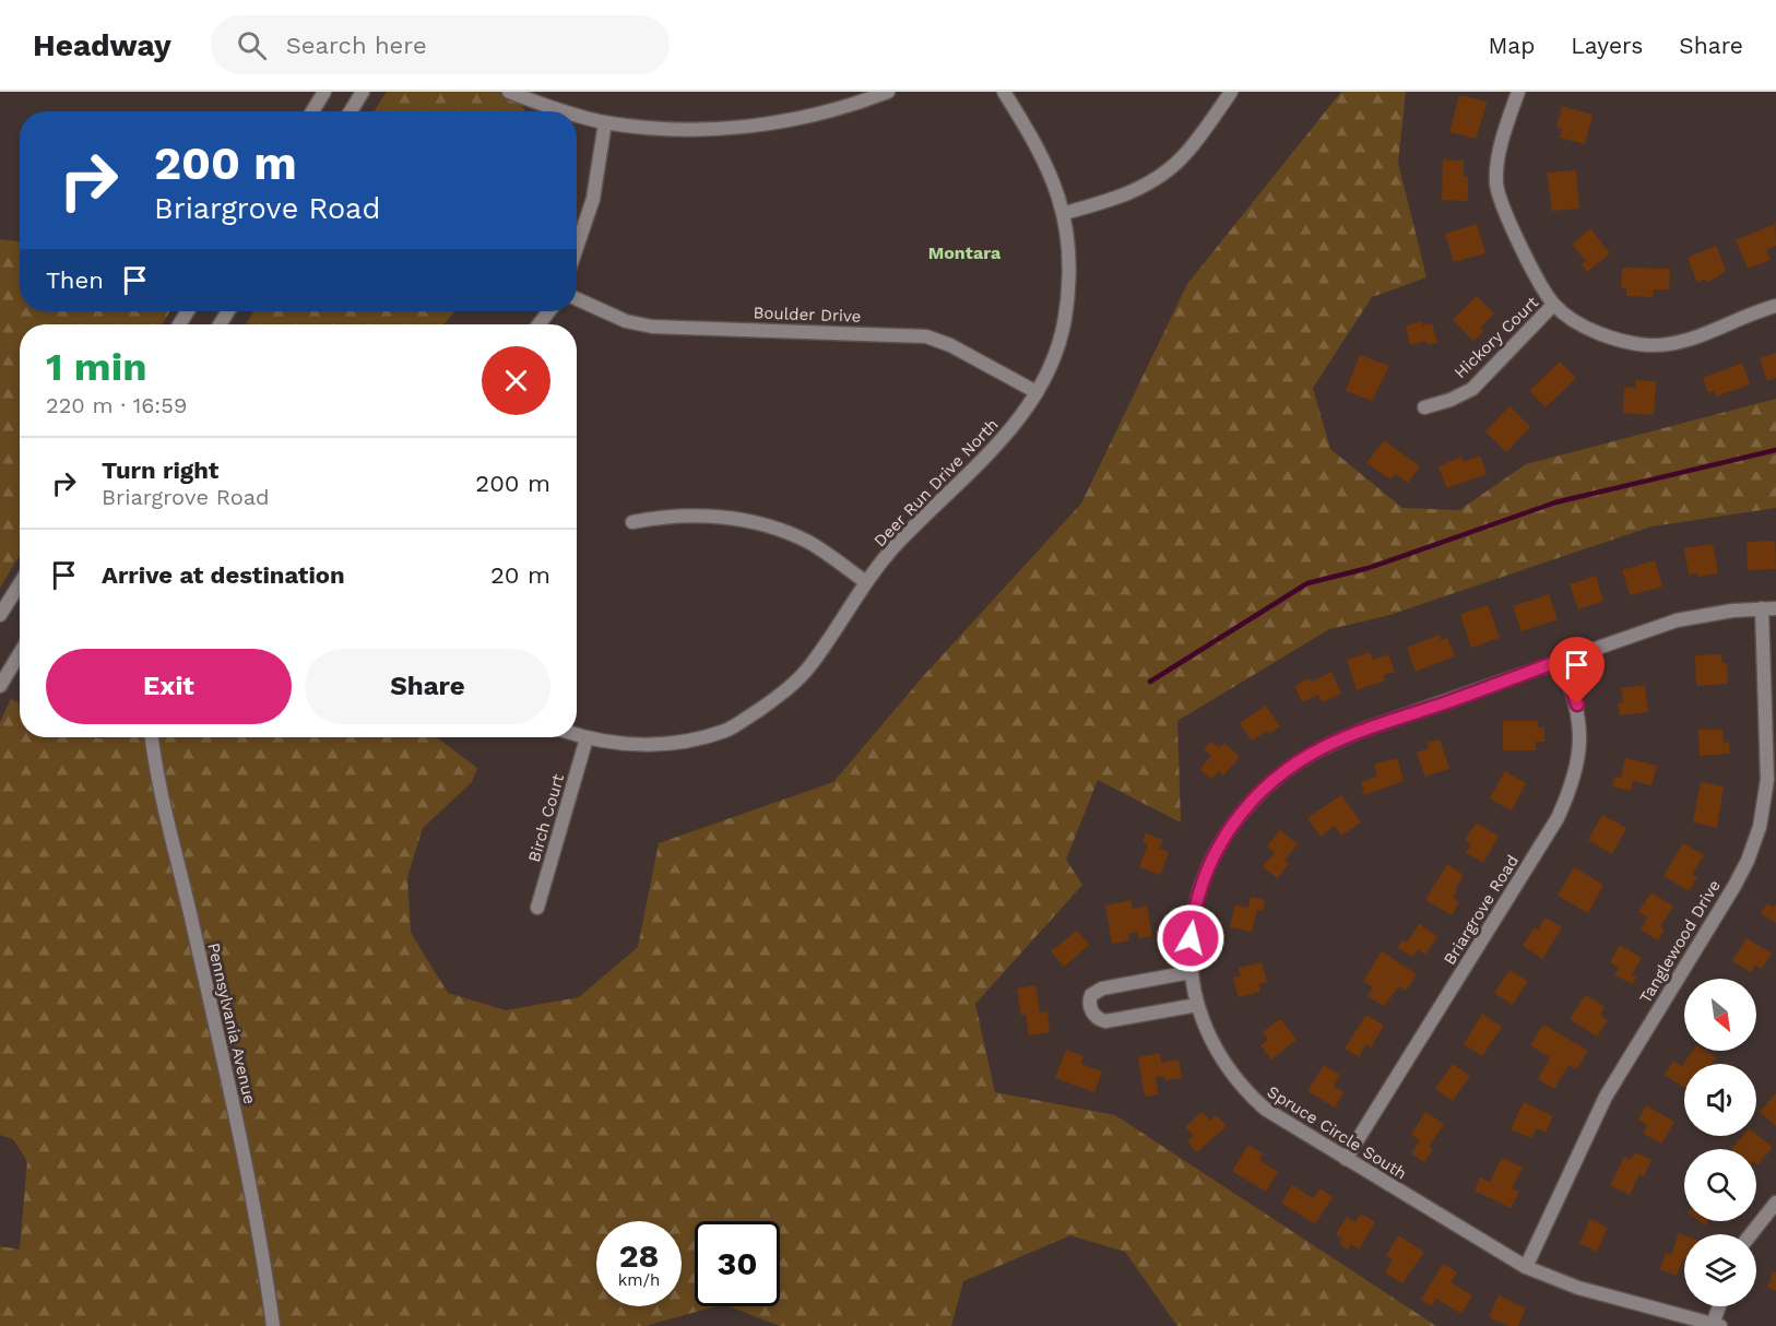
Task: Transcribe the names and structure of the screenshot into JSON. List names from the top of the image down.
{
  "streets": {
    "street": [
      "Boulder Drive",
      "Hickory Court",
      "Deer Run Drive North",
      "Birch Court",
      "Briargrove Road",
      "Tanglewood Drive",
      "Pennsylvania Avenue",
      "Spruce Circle South"
    ]
  },
  "crossings": [
    ["Boulder Drive", "Deer Run Drive North"],
    ["Deer Run Drive North", "Birch Court"],
    ["Briargrove Road", "Spruce Circle South"],
    ["Tanglewood Drive", "Spruce Circle South"]
  ],
  "districts": ["Montara"],
  "north": "bottom right",
  "page": {
    "header": "Headway",
    "search": "Search here",
    "nav": ["Map", "Layers", "Share"],
    "turn": ["200 m", "Briargrove Road"],
    "then": "Then",
    "heading": ["1 min", "220 m · 16:59"],
    "list": [
      {
        "name": "Turn right",
        "note": "Briargrove Road",
        "value": "200 m"
      },
      {
        "name": "Arrive at destination",
        "value": "20 m"
      }
    ],
    "buttons": ["Exit", "Share"],
    "speed": "28 km/h",
    "limit": "30"
  }
}
